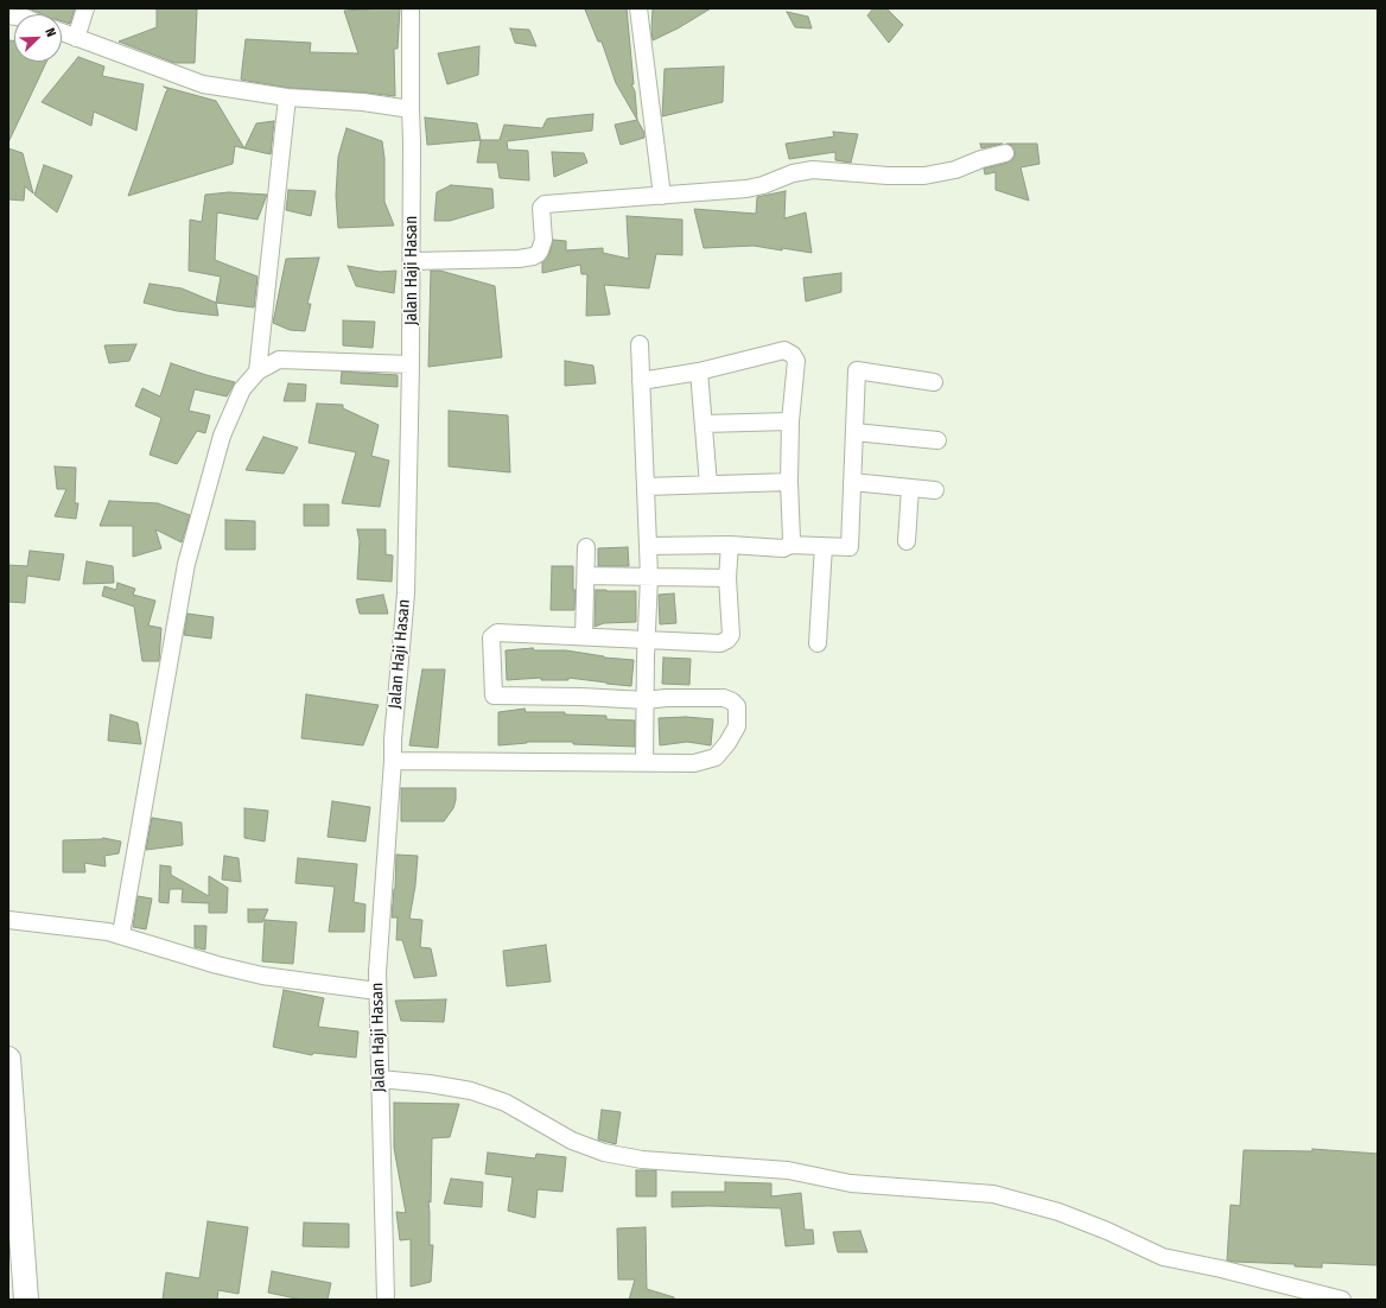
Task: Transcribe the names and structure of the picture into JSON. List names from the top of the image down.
{
  "streets": {
    "street": ["Jalan Haji Hasan"]
  },
  "north": "top right"
}
